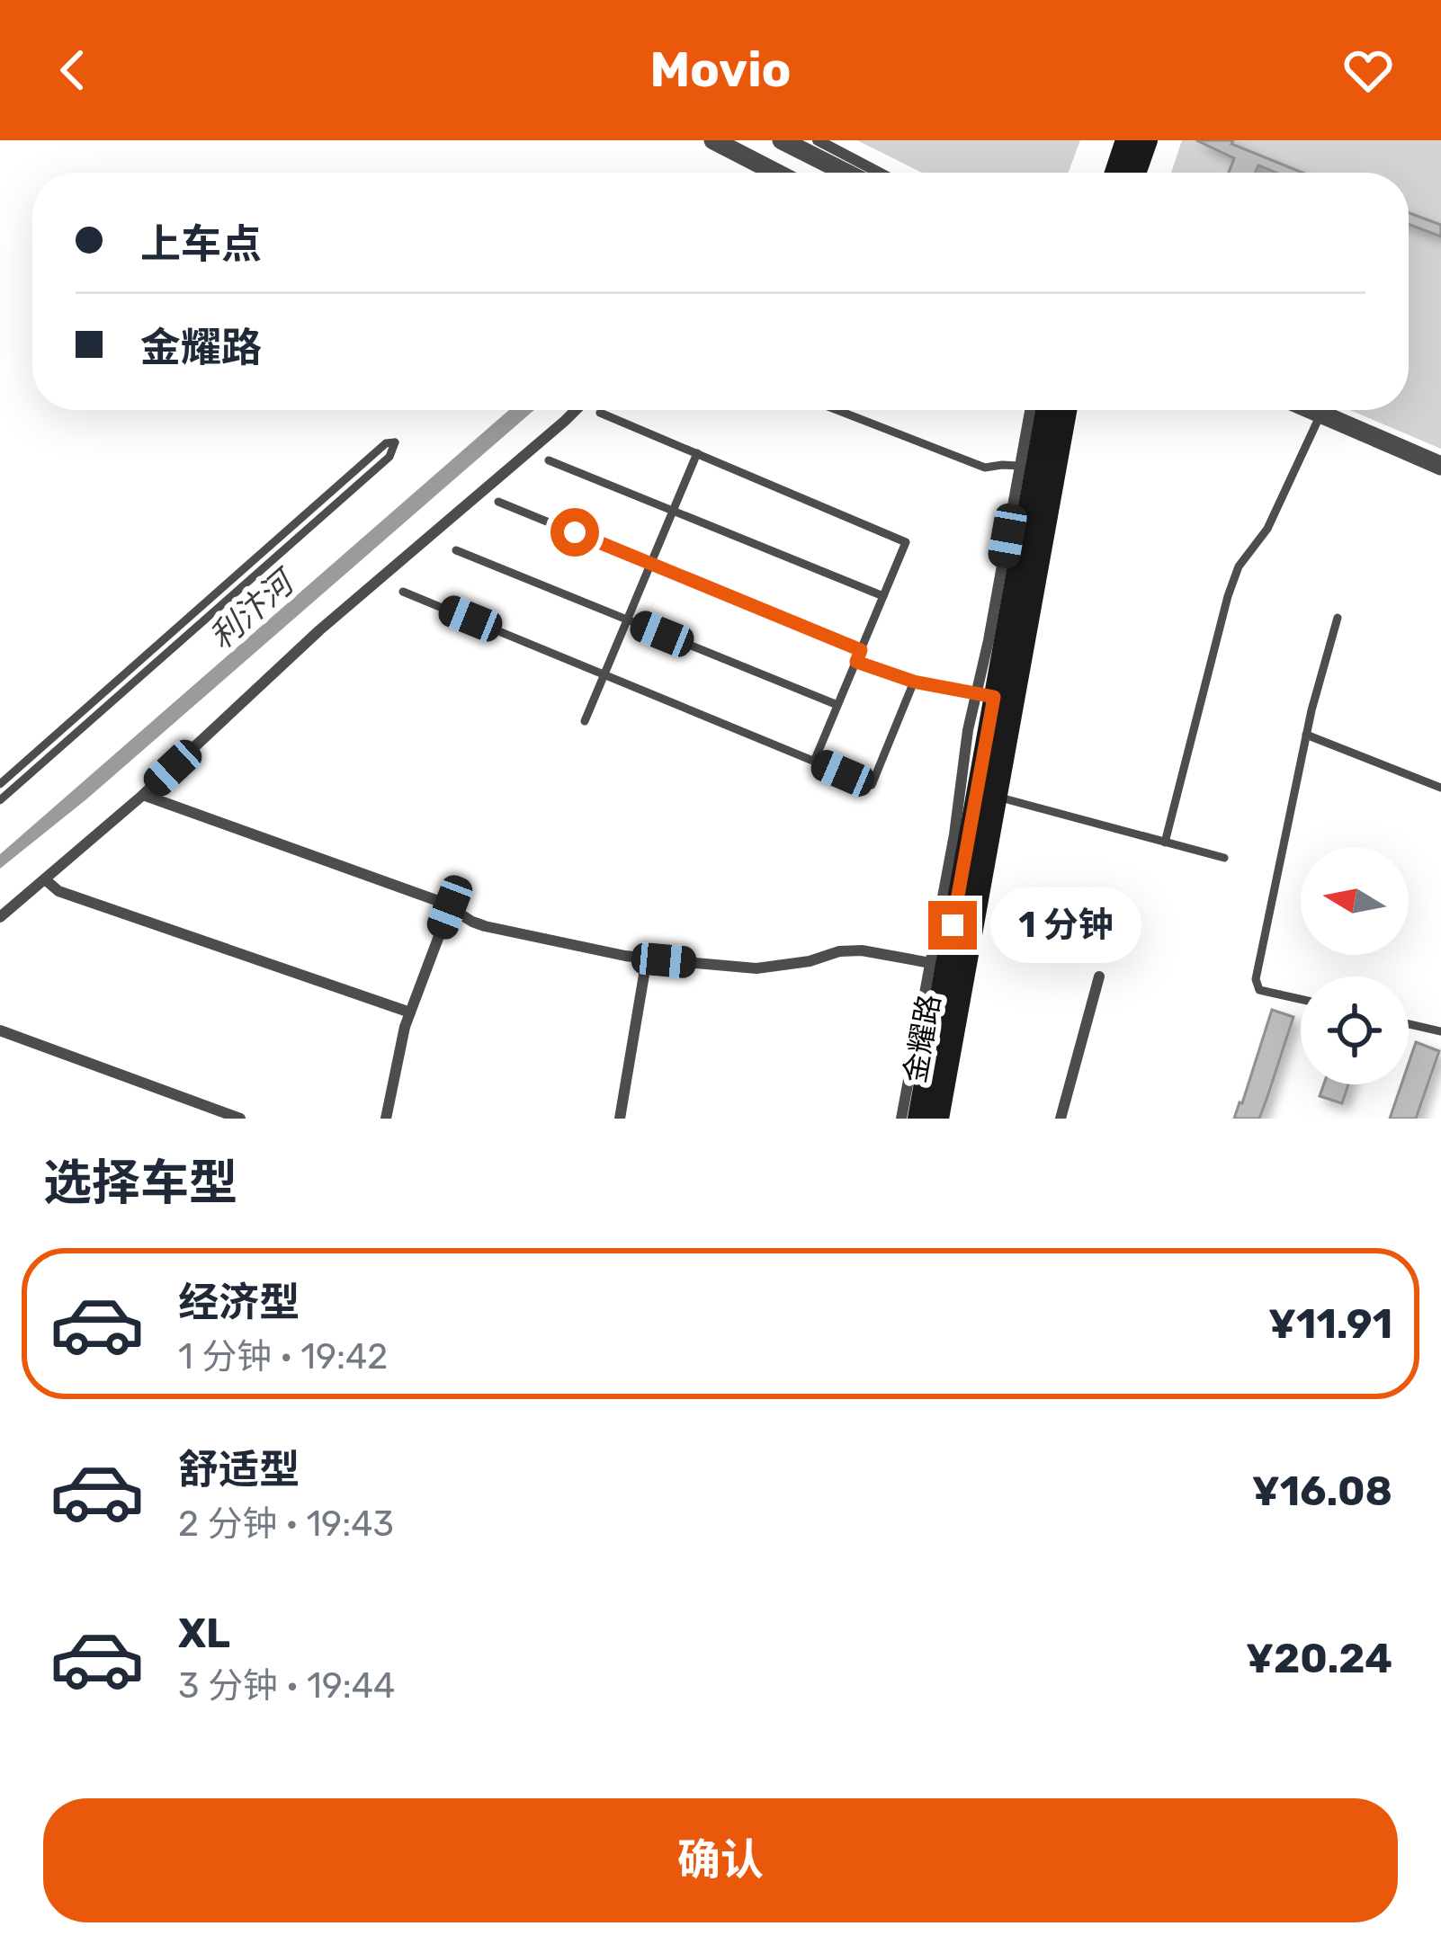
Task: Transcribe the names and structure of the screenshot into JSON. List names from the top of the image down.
{
  "streets": {
    "main road": ["金耀路"]
  },
  "water": ["利汴河"],
  "north": "left",
  "page": {
    "header": "Movio",
    "banner": ["上车点", "金耀路"],
    "bubble": "1 分钟",
    "heading": "选择车型",
    "list": [
      {
        "name": "经济型",
        "note": "1 分钟 · 19:42",
        "value": "¥11.91"
      },
      {
        "name": "舒适型",
        "note": "2 分钟 · 19:43",
        "value": "¥16.08"
      },
      {
        "name": "XL",
        "note": "3 分钟 · 19:44",
        "value": "¥20.24"
      }
    ],
    "buttons": "确认"
  }
}
